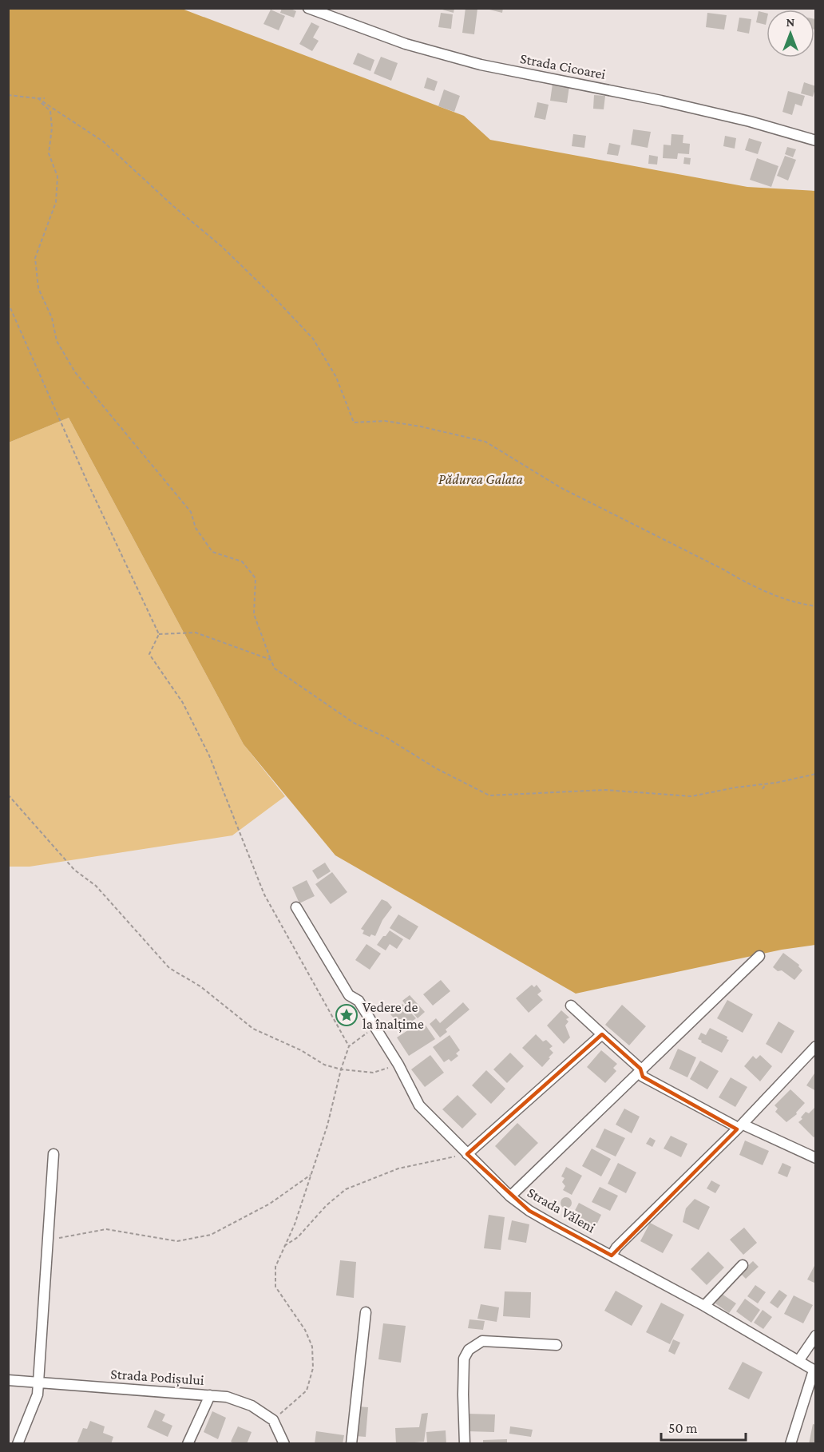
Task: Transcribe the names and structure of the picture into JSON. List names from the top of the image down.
{
  "streets": {
    "street": ["Strada Cicoarei", "Strada Văleni", "Strada Podișului"]
  },
  "parks": ["Pădurea Galata"],
  "places": {
    "place": ["Vedere de la înalțime"]
  },
  "scale_bar": "50 m",
  "north": "top"
}
